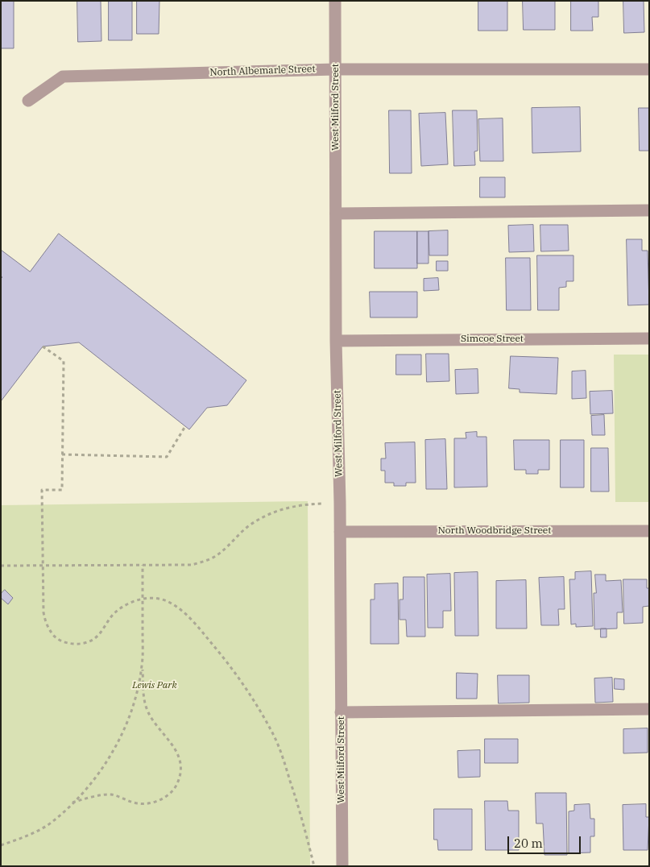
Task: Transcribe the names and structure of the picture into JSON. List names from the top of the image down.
{
  "streets": {
    "street": [
      "North Albemarle Street",
      "West Milford Street",
      "Simcoe Street",
      "North Woodbridge Street"
    ]
  },
  "crossings": [
    ["North Albemarle Street", "West Milford Street"],
    ["West Milford Street", "Simcoe Street"],
    ["West Milford Street", "North Woodbridge Street"]
  ],
  "parks": ["Lewis Park"],
  "scale_bar": "20 m"
}
